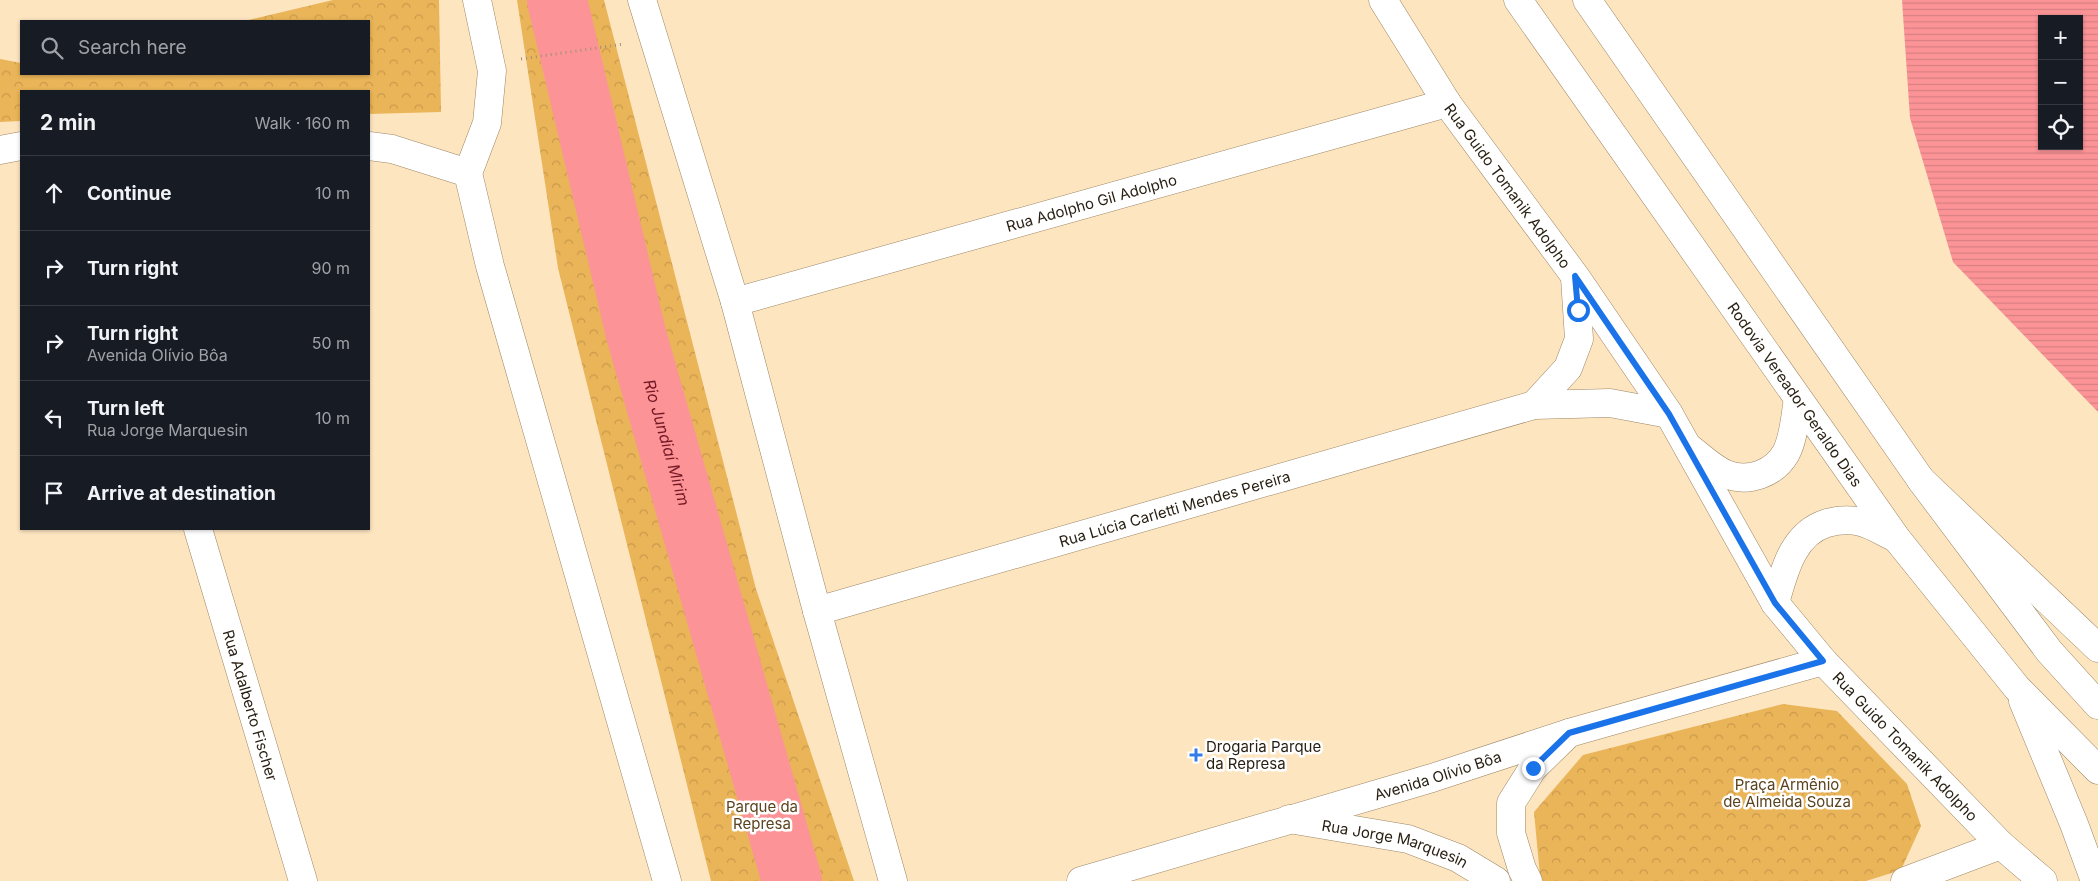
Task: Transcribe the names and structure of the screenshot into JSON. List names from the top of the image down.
{
  "streets": {
    "main road": [
      "Rua Guido Tomanik Adolpho",
      "Rua Adolpho Gil Adolpho",
      "Rodovia Vereador Geraldo Dias",
      "Rua Lúcia Carletti Mendes Pereira",
      "Rua Adalberto Fischer",
      "Avenida Olívio Bôa",
      "Rua Jorge Marquesin"
    ]
  },
  "crossings": [
    ["Rua Guido Tomanik Adolpho", "Rua Adolpho Gil Adolpho"],
    ["Rua Guido Tomanik Adolpho", "Rua Lúcia Carletti Mendes Pereira"],
    ["Rua Guido Tomanik Adolpho", "Avenida Olívio Bôa"],
    ["Avenida Olívio Bôa", "Rua Jorge Marquesin"]
  ],
  "water": ["Rio Jundiaí Mirim"],
  "parks": ["Praça Armênio de Almeida Souza", "Parque da Represa"],
  "places": {
    "health": ["Drogaria Parque da Represa"]
  },
  "page": {
    "map_buttons": ["+", "−"],
    "search": "Search here",
    "heading": ["2 min", "Walk · 160 m"],
    "list": [
      ["Continue", "10 m"],
      ["Turn right", "90 m"],
      ["Turn right", "Avenida Olívio Bôa", "50 m"],
      ["Turn left", "Rua Jorge Marquesin", "10 m"],
      "Arrive at destination"
    ]
  }
}
